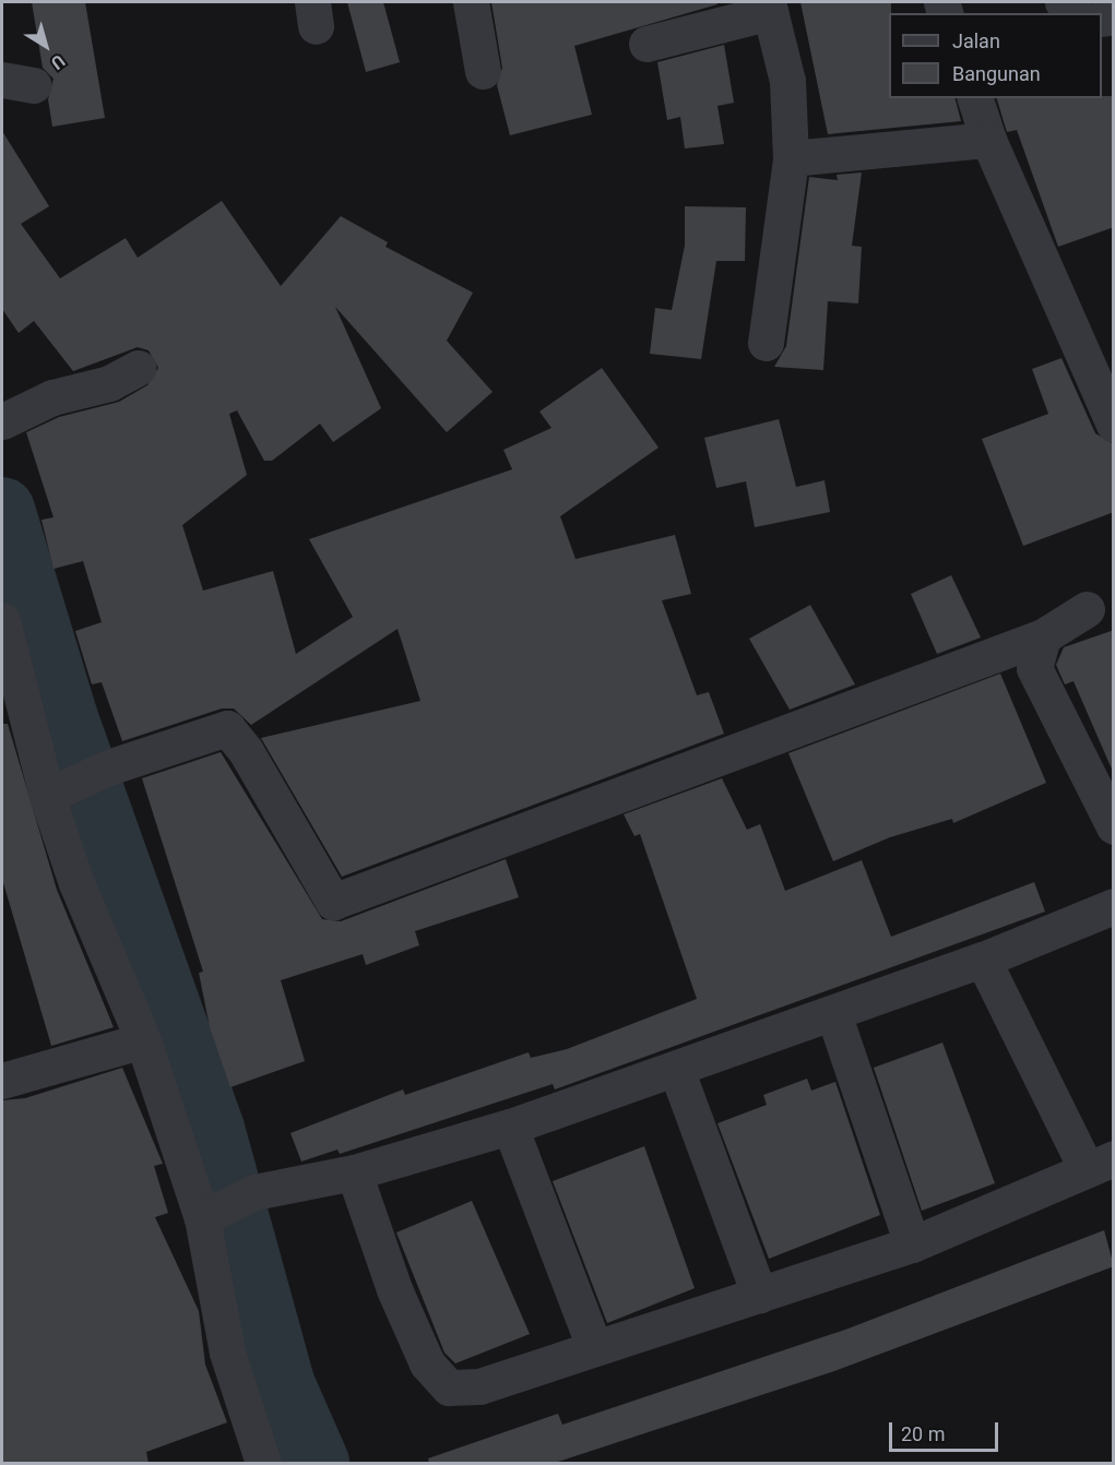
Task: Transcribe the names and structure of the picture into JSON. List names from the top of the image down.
{
  "legend": ["Jalan", "Bangunan"],
  "scale_bar": "20 m",
  "north": "bottom right"
}
